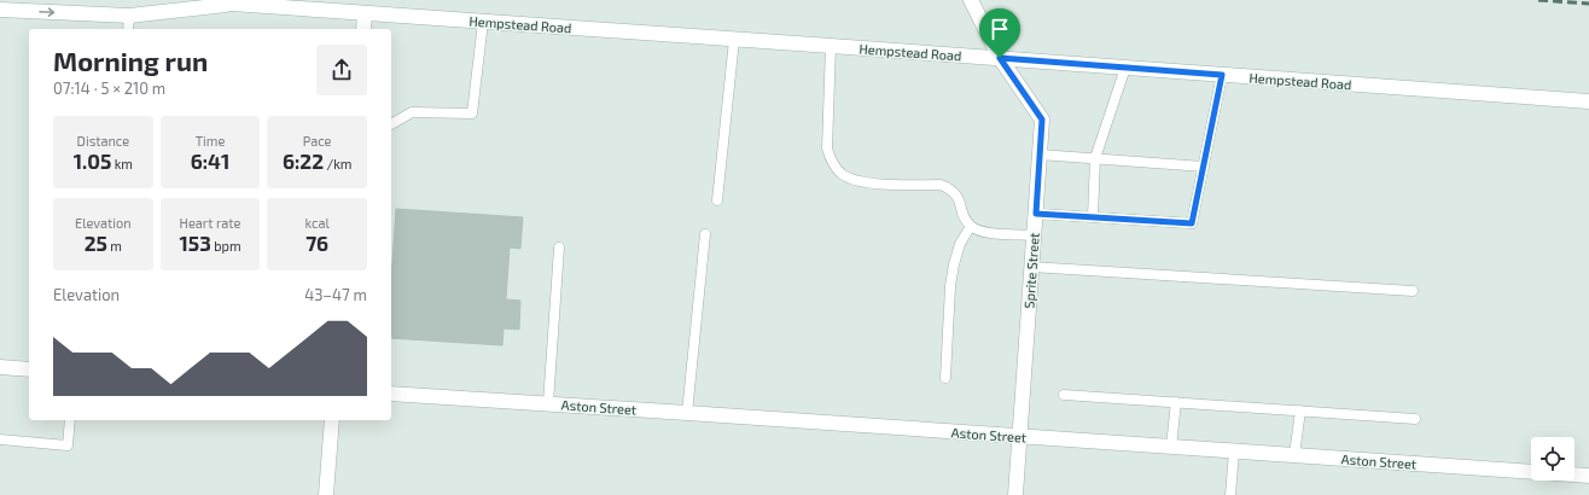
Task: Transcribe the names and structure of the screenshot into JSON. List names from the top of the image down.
{
  "streets": {
    "street": ["Hempstead Road", "Sprite Street", "Aston Street"]
  },
  "crossings": [
    ["Hempstead Road", "Sprite Street"],
    ["Sprite Street", "Aston Street"]
  ],
  "page": {
    "heading": ["Morning run", "07:14 · 5 × 210 m"],
    "stats": [
      ["Distance", "1.05 km"],
      ["Time", "6:41"],
      ["Pace", "6:22 /km"],
      ["Elevation", "25 m"],
      ["Heart rate", "153 bpm"],
      ["kcal", "76"]
    ],
    "chart": ["Elevation", "43–47 m"]
  }
}
